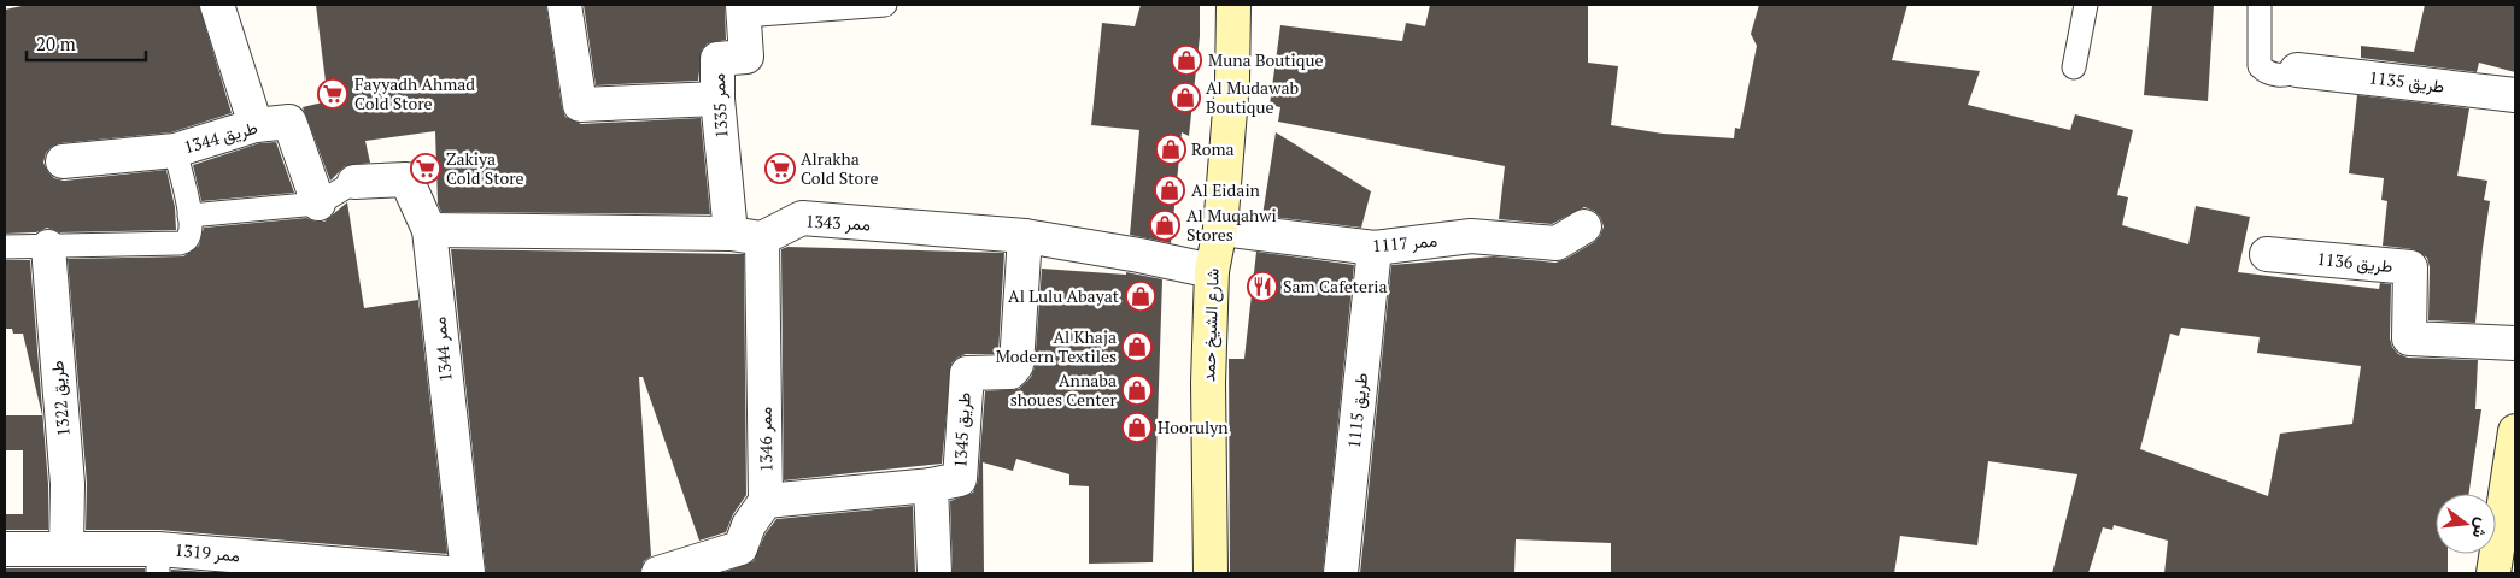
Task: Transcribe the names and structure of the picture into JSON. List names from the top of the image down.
{
  "streets": {
    "street": [
      "طريق 1135",
      "ممر 1335",
      "طريق 1344",
      "ممر 1343",
      "ممر 1117",
      "طريق 1136",
      "شارع الشيخ حمد",
      "ممر 1344",
      "طريق 1322",
      "طريق 1115",
      "طريق 1345",
      "ممر 1346",
      "ممر 1319"
    ]
  },
  "crossings": [
    ["ممر 1335", "ممر 1343"],
    ["ممر 1335", "ممر 1346"],
    ["طريق 1344", "طريق 1322"],
    ["ممر 1343", "شارع الشيخ حمد"],
    ["ممر 1343", "ممر 1344"],
    ["ممر 1343", "طريق 1345"],
    ["ممر 1343", "ممر 1346"],
    ["ممر 1117", "شارع الشيخ حمد"],
    ["ممر 1117", "طريق 1115"],
    ["طريق 1322", "ممر 1319"]
  ],
  "places": {
    "shop": [
      "Muna Boutique",
      "Al Mudawab Boutique",
      "Roma",
      "Al Eidain",
      "Al Muqahwi Stores",
      "Al Lulu Abayat",
      "Al Khaja Modern Textiles",
      "Annaba shoues Center",
      "Hoorulyn"
    ],
    "supermarket": ["Fayyadh Ahmad Cold Store", "Zakiya Cold Store", "Alrakha Cold Store"],
    "restaurant": ["Sam Cafeteria"]
  },
  "scale_bar": "20 m",
  "north": "right"
}
